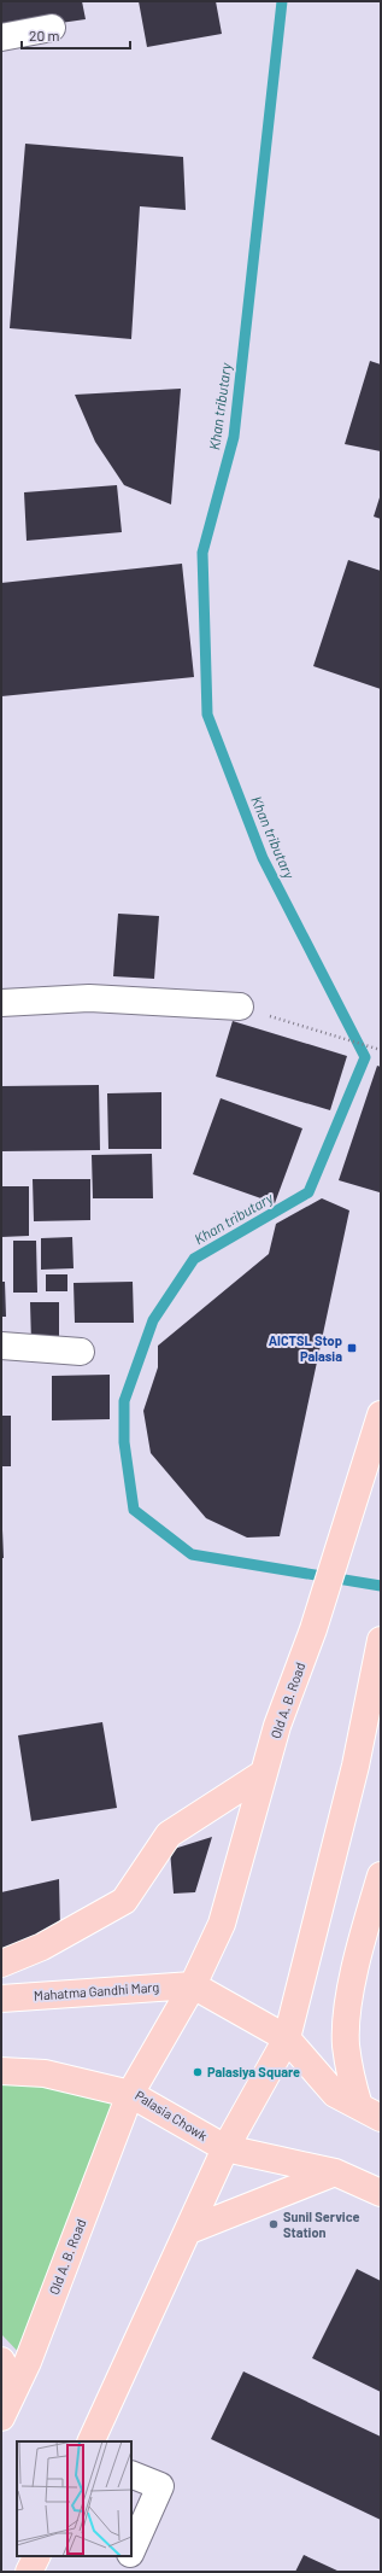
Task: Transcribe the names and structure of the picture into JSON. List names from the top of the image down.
{
  "streets": {
    "main road": ["Old A. B. Road", "Mahatma Gandhi Marg", "Palasia Chowk"]
  },
  "crossings": [
    ["Old A. B. Road", "Mahatma Gandhi Marg"],
    ["Old A. B. Road", "Palasia Chowk"],
    ["Mahatma Gandhi Marg", "Palasia Chowk"]
  ],
  "water": ["Khan tributary"],
  "places": {
    "transit": ["AICTSL Stop Palasia"],
    "other": ["Palasiya Square", "Sunil Service Station"]
  },
  "scale_bar": "20 m"
}
